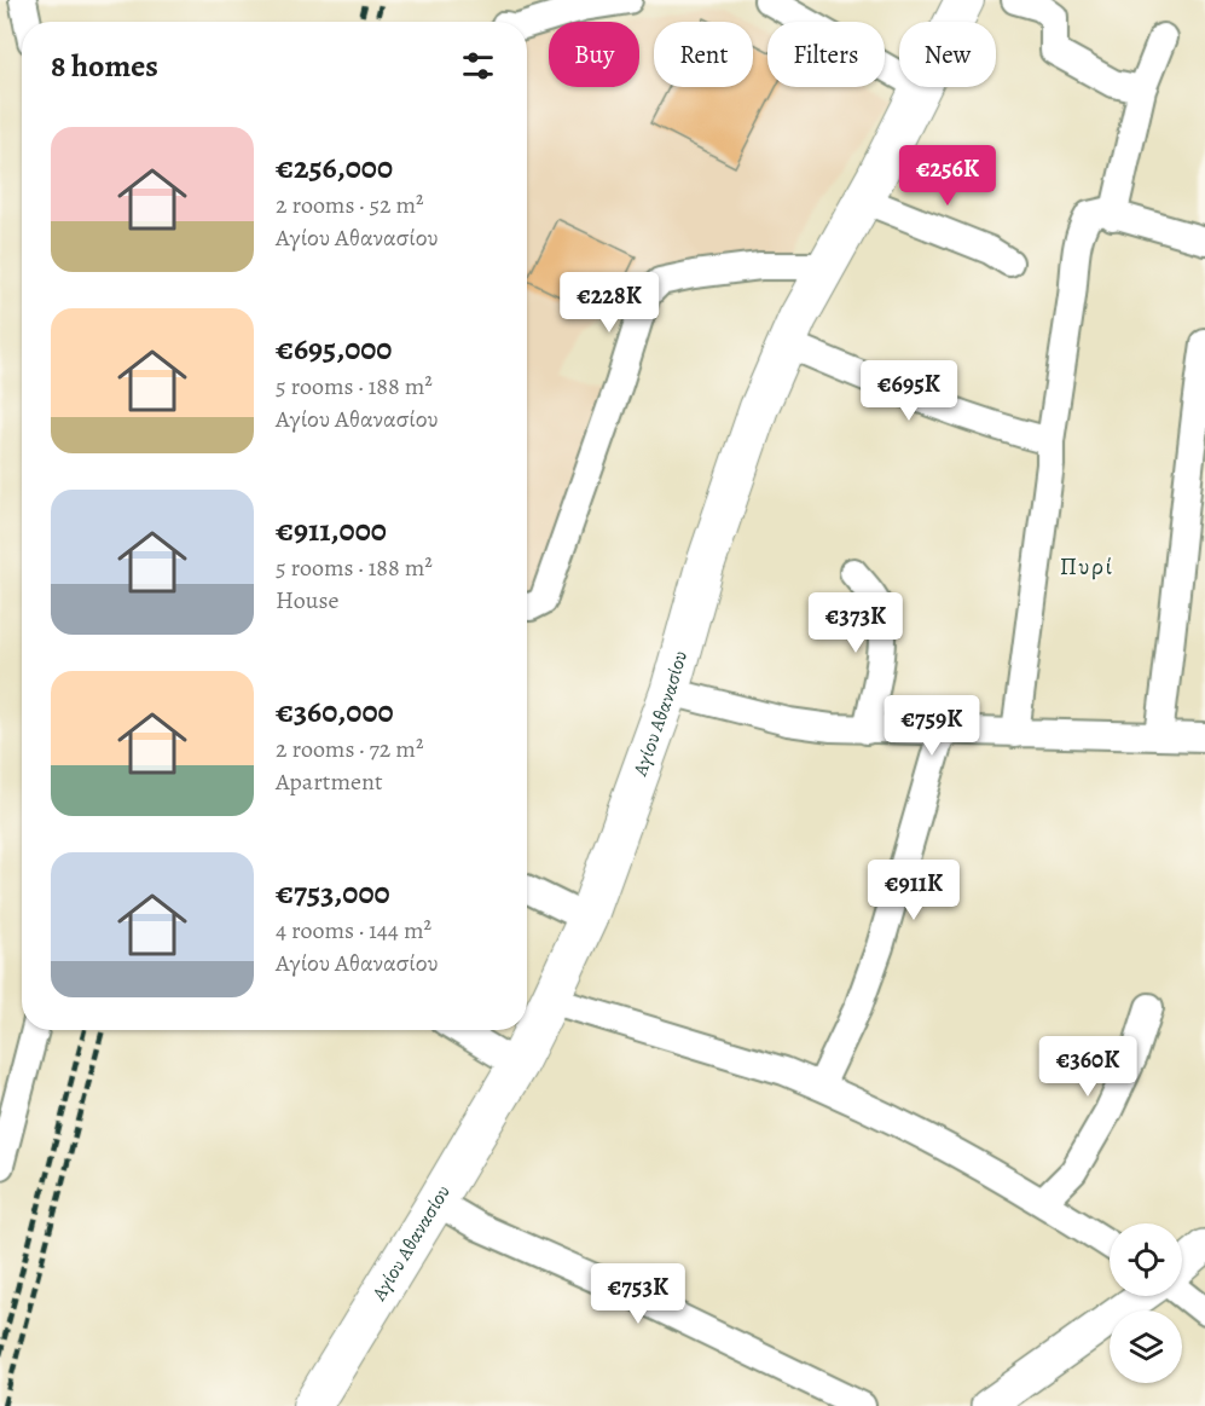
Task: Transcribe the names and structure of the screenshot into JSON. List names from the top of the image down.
{
  "streets": {
    "main road": ["Αγίου Αθανασίου"]
  },
  "districts": ["Πυρί"],
  "page": {
    "chip": [
      "Buy",
      "Rent",
      "Filters",
      "New"
    ],
    "heading": "8 homes",
    "list": [
      {
        "name": "€256,000",
        "note": "2 rooms · 52 m² · Αγίου Αθανασίου"
      },
      {
        "name": "€695,000",
        "note": "5 rooms · 188 m² · Αγίου Αθανασίου"
      },
      {
        "name": "€911,000",
        "note": "5 rooms · 188 m² · House"
      },
      {
        "name": "€360,000",
        "note": "2 rooms · 72 m² · Apartment"
      },
      {
        "name": "€753,000",
        "note": "4 rooms · 144 m² · Αγίου Αθανασίου"
      }
    ],
    "price": [
      "€256K",
      "€228K",
      "€695K",
      "€373K",
      "€759K",
      "€911K",
      "€360K",
      "€753K"
    ]
  }
}
